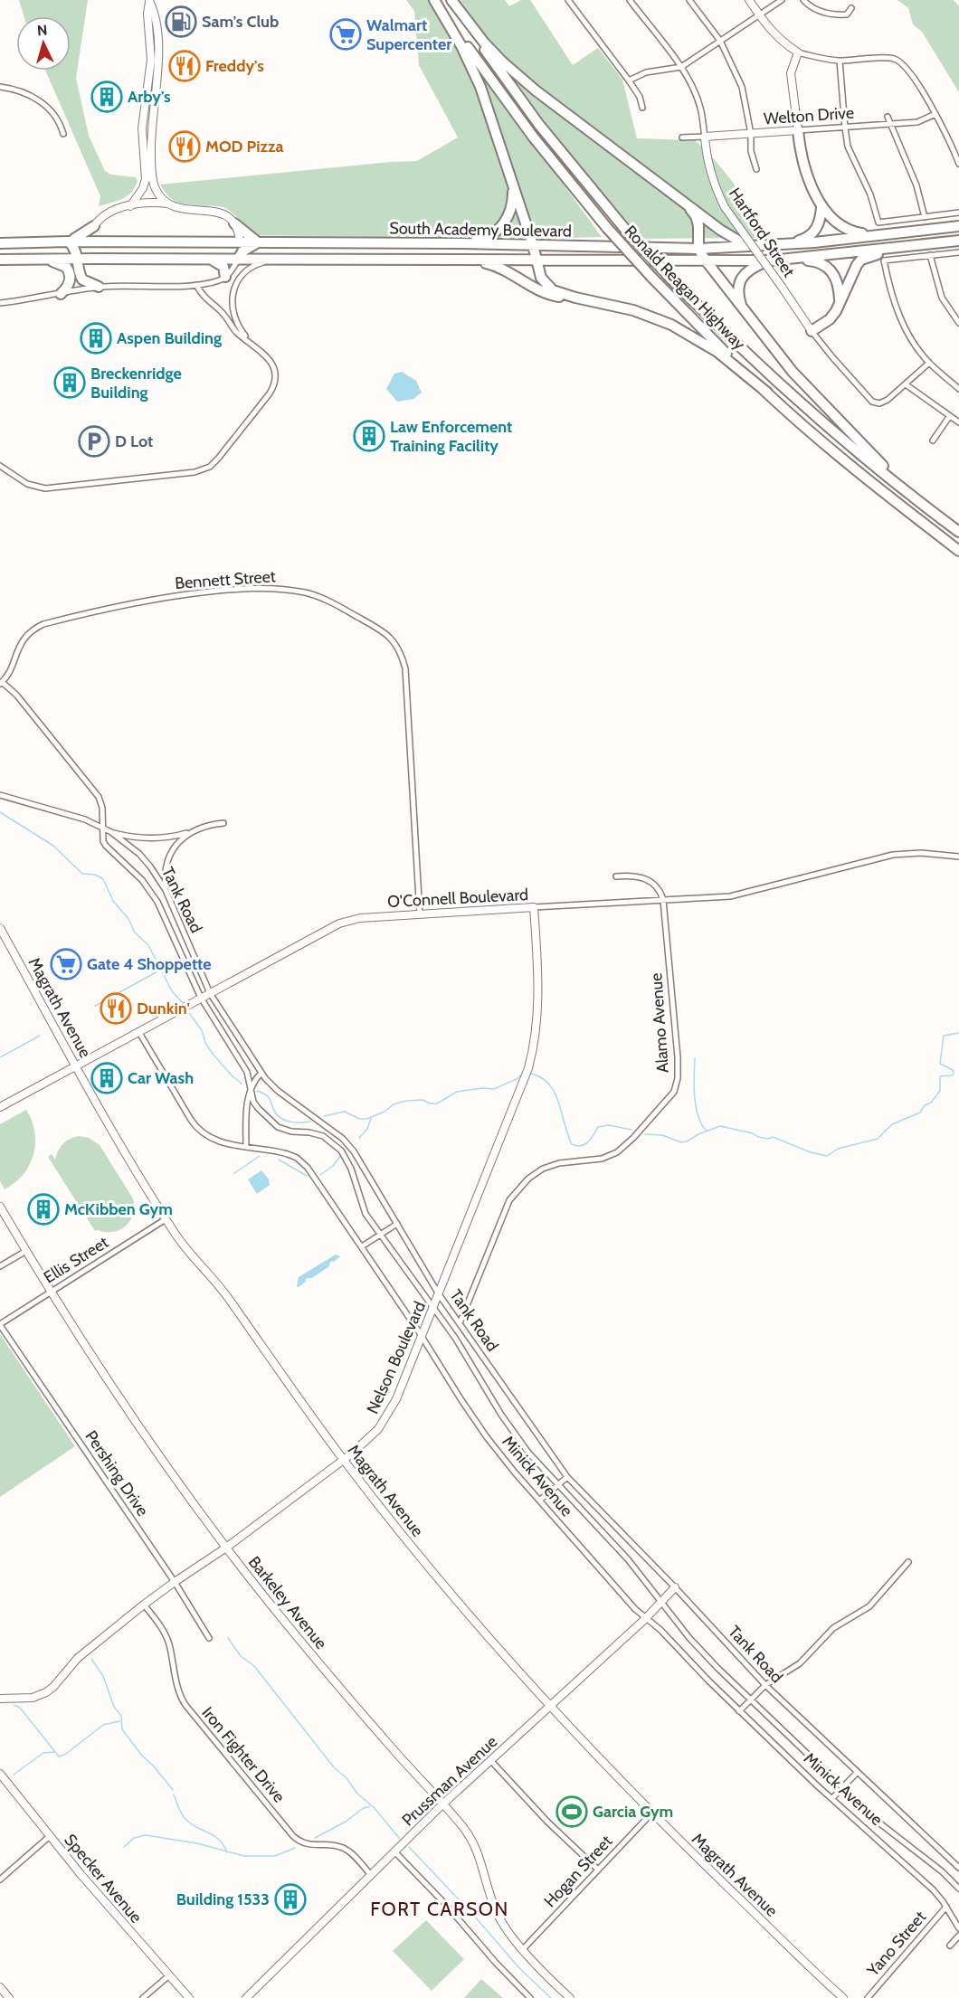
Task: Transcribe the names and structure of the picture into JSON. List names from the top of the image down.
{
  "streets": {
    "highway": ["South Academy Boulevard", "Ronald Reagan Highway"],
    "street": [
      "Welton Drive",
      "Hartford Street",
      "Bennett Street",
      "O'Connell Boulevard",
      "Tank Road",
      "Magrath Avenue",
      "Alamo Avenue",
      "Ellis Street",
      "Nelson Boulevard",
      "Pershing Drive",
      "Minick Avenue",
      "Barkeley Avenue",
      "Iron Fighter Drive",
      "Prussman Avenue",
      "Hogan Street",
      "Specker Avenue",
      "Yano Street"
    ]
  },
  "crossings": [
    ["Welton Drive", "Hartford Street"],
    ["Bennett Street", "O'Connell Boulevard"],
    ["O'Connell Boulevard", "Tank Road"],
    ["O'Connell Boulevard", "Magrath Avenue"],
    ["O'Connell Boulevard", "Alamo Avenue"],
    ["O'Connell Boulevard", "Nelson Boulevard"],
    ["O'Connell Boulevard", "Minick Avenue"],
    ["Tank Road", "Alamo Avenue"],
    ["Tank Road", "Nelson Boulevard"],
    ["Tank Road", "Prussman Avenue"],
    ["Magrath Avenue", "Ellis Street"],
    ["Magrath Avenue", "Nelson Boulevard"],
    ["Magrath Avenue", "Prussman Avenue"],
    ["Magrath Avenue", "Hogan Street"],
    ["Ellis Street", "Pershing Drive"],
    ["Ellis Street", "Barkeley Avenue"],
    ["Nelson Boulevard", "Pershing Drive"],
    ["Nelson Boulevard", "Minick Avenue"],
    ["Nelson Boulevard", "Barkeley Avenue"],
    ["Nelson Boulevard", "Iron Fighter Drive"],
    ["Minick Avenue", "Prussman Avenue"],
    ["Minick Avenue", "Yano Street"],
    ["Barkeley Avenue", "Prussman Avenue"],
    ["Barkeley Avenue", "Hogan Street"],
    ["Iron Fighter Drive", "Prussman Avenue"]
  ],
  "districts": ["FORT CARSON"],
  "places": {
    "fuel station": ["Sam's Club"],
    "supermarket": ["Walmart Supercenter", "Gate 4 Shoppette"],
    "restaurant": ["Freddy's", "MOD Pizza", "Dunkin'"],
    "building": [
      "Arby's",
      "Aspen Building",
      "Breckenridge Building",
      "Law Enforcement Training Facility",
      "Car Wash",
      "McKibben Gym",
      "Building 1533"
    ],
    "parking": ["D Lot"],
    "sports": ["Garcia Gym"]
  },
  "north": "top"
}
